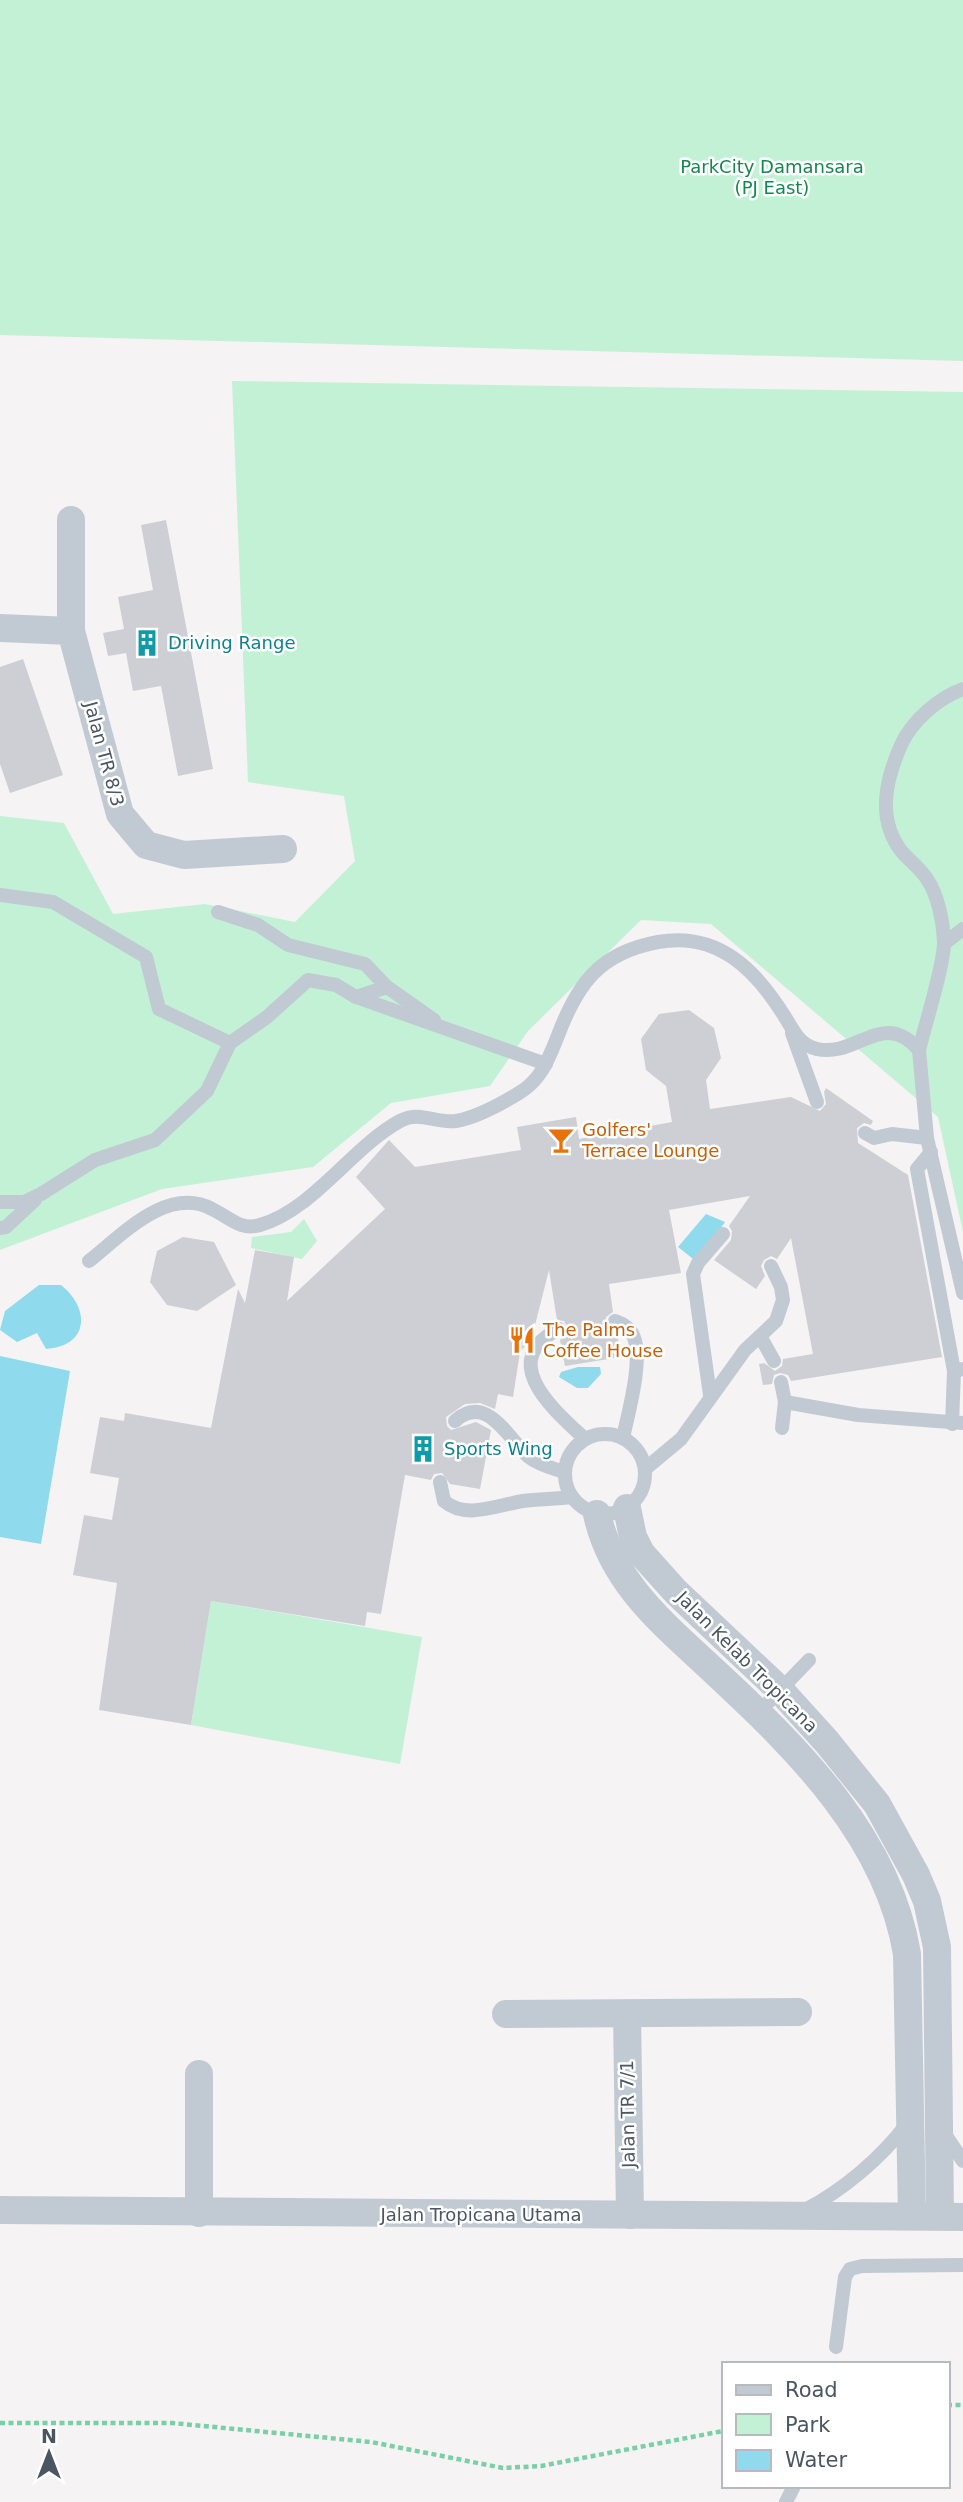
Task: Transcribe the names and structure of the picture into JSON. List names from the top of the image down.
{
  "streets": {
    "street": [
      "Jalan TR 8/3",
      "Jalan Kelab Tropicana",
      "Jalan TR 7/1",
      "Jalan Tropicana Utama"
    ]
  },
  "crossings": [
    ["Jalan Kelab Tropicana", "Jalan Tropicana Utama"],
    ["Jalan TR 7/1", "Jalan Tropicana Utama"]
  ],
  "parks": ["ParkCity Damansara (PJ East)"],
  "places": {
    "building": ["Driving Range", "Sports Wing"],
    "bar": ["Golfers' Terrace Lounge"],
    "restaurant": ["The Palms Coffee House"]
  },
  "legend": ["Road", "Park", "Water"],
  "north": "top"
}
